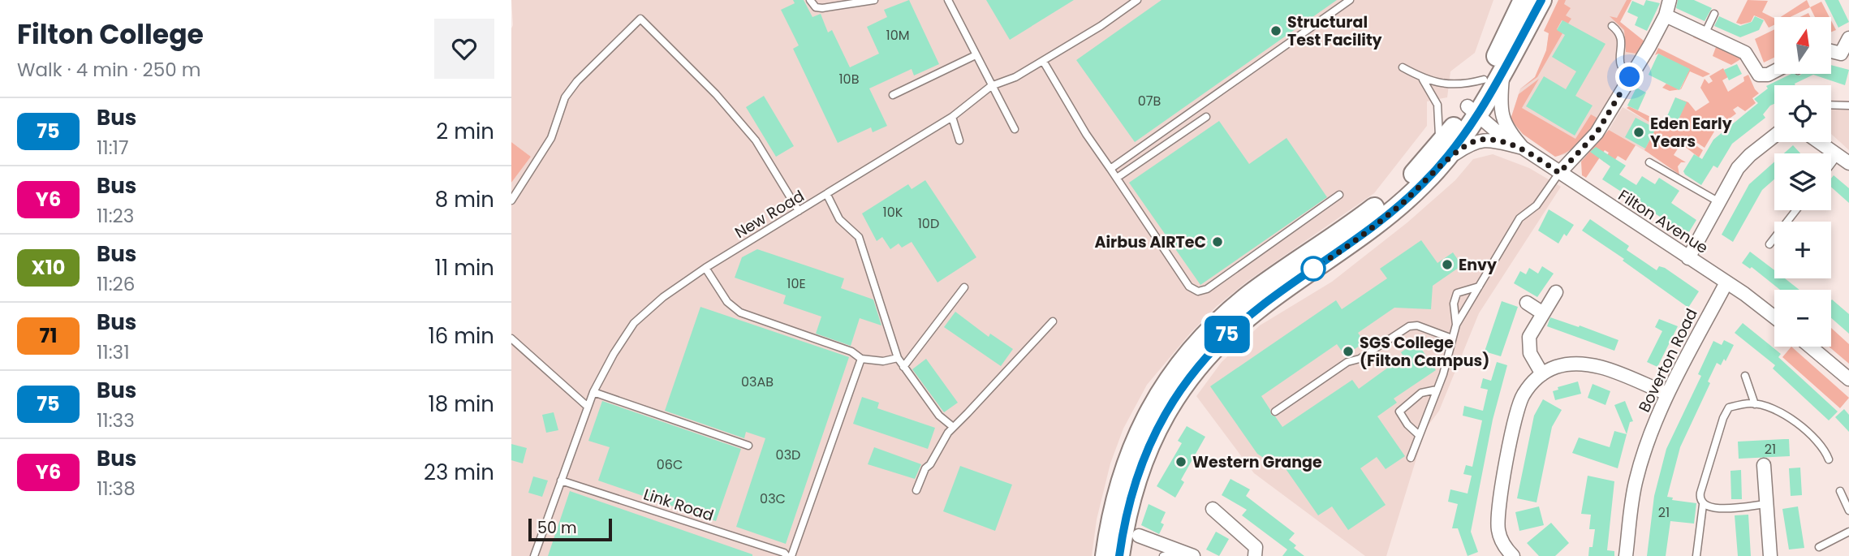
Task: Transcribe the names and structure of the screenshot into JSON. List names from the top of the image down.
{
  "streets": {
    "street": ["Filton Avenue", "Boverton Road"],
    "lane": ["New Road", "Link Road"]
  },
  "crossings": [
    ["New Road", "Link Road"],
    ["Filton Avenue", "Boverton Road"]
  ],
  "places": [
    "Structural Test Facility",
    "Eden Early Years",
    "Airbus AIRTeC",
    "Envy",
    "SGS College (Filton Campus)",
    "Western Grange"
  ],
  "lines": ["bus line 75"],
  "house_numbers": [
    "10M",
    "10B",
    "07B",
    "10K",
    "10D",
    "10E",
    "03AB",
    "21",
    "03D",
    "06C",
    "03C",
    "21"
  ],
  "scale_bar": "50 m",
  "north": "top",
  "page": {
    "heading": ["Filton College", "Walk · 4 min · 250 m"],
    "on_map": "75",
    "map_buttons": ["+", "−"],
    "list": [
      {
        "mark": "75",
        "name": "Bus",
        "note": "11:17",
        "value": "2 min"
      },
      {
        "mark": "Y6",
        "name": "Bus",
        "note": "11:23",
        "value": "8 min"
      },
      {
        "mark": "X10",
        "name": "Bus",
        "note": "11:26",
        "value": "11 min"
      },
      {
        "mark": "71",
        "name": "Bus",
        "note": "11:31",
        "value": "16 min"
      },
      {
        "mark": "75",
        "name": "Bus",
        "note": "11:33",
        "value": "18 min"
      },
      {
        "mark": "Y6",
        "name": "Bus",
        "note": "11:38",
        "value": "23 min"
      }
    ],
    "scale": "50 m"
  }
}
